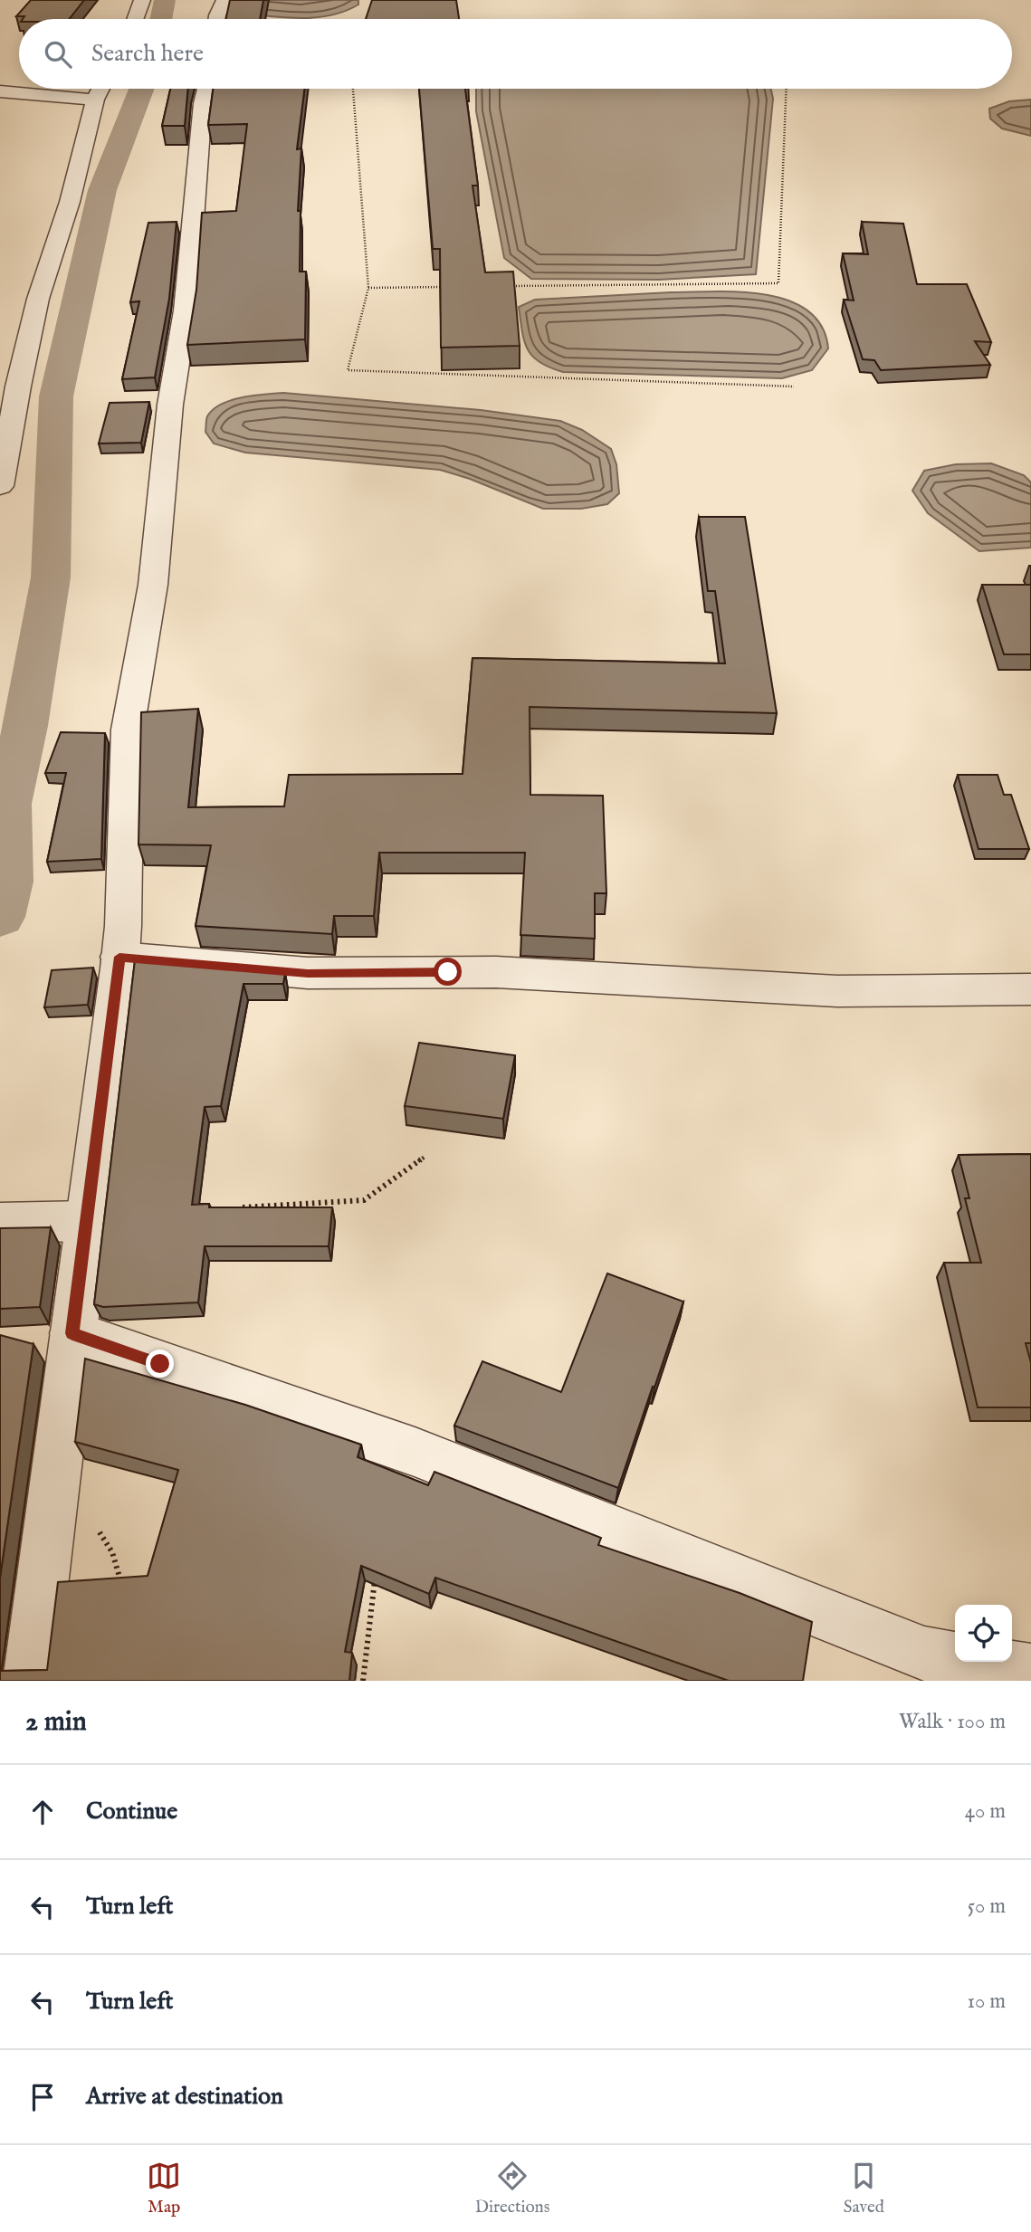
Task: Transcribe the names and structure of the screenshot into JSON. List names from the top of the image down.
{
  "page": {
    "search": "Search here",
    "heading": ["2 min", "Walk · 100 m"],
    "list": [
      ["Continue", "40 m"],
      ["Turn left", "50 m"],
      ["Turn left", "10 m"],
      "Arrive at destination"
    ],
    "nav": ["Map", "Directions", "Saved"]
  }
}
